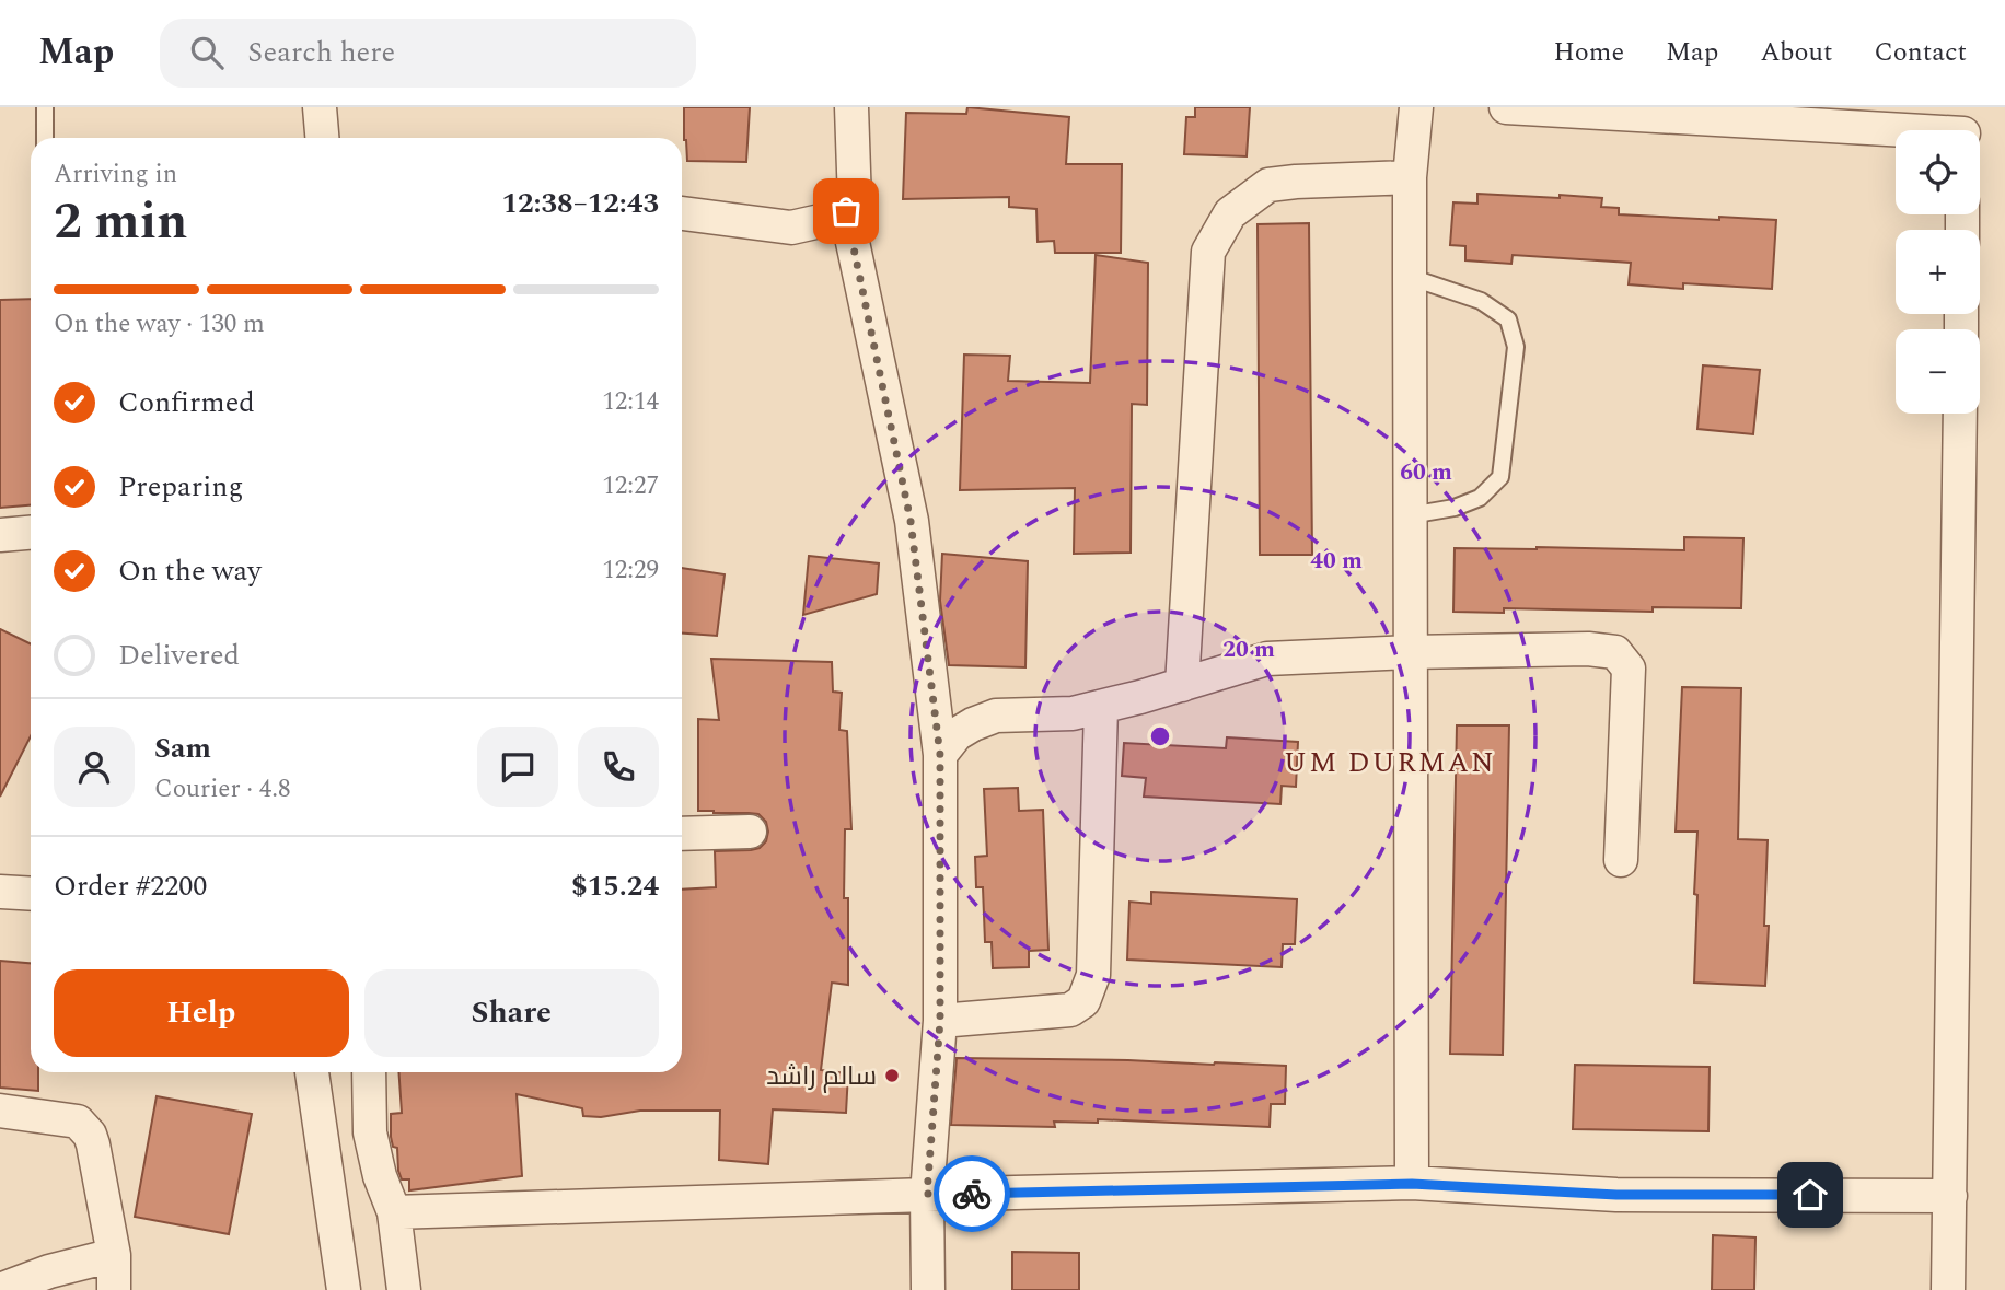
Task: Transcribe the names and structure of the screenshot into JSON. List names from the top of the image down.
{
  "districts": ["UM DURMAN"],
  "places": ["سالم راشد"],
  "page": {
    "header": "Map",
    "search": "Search here",
    "nav": [
      "Home",
      "Map",
      "About",
      "Contact"
    ],
    "map_buttons": ["+", "−"],
    "heading": ["2 min", "Arriving in", "12:38–12:43"],
    "panel": [
      "Sam",
      "Courier · 4.8",
      "Order #2200",
      "$15.24"
    ],
    "bar": "On the way · 130 m",
    "list": [
      ["Confirmed", "12:14"],
      ["Preparing", "12:27"],
      ["On the way", "12:29"],
      "Delivered"
    ],
    "buttons": ["Help", "Share"]
  },
  "rings": ["60 m", "40 m", "20 m"]
}
